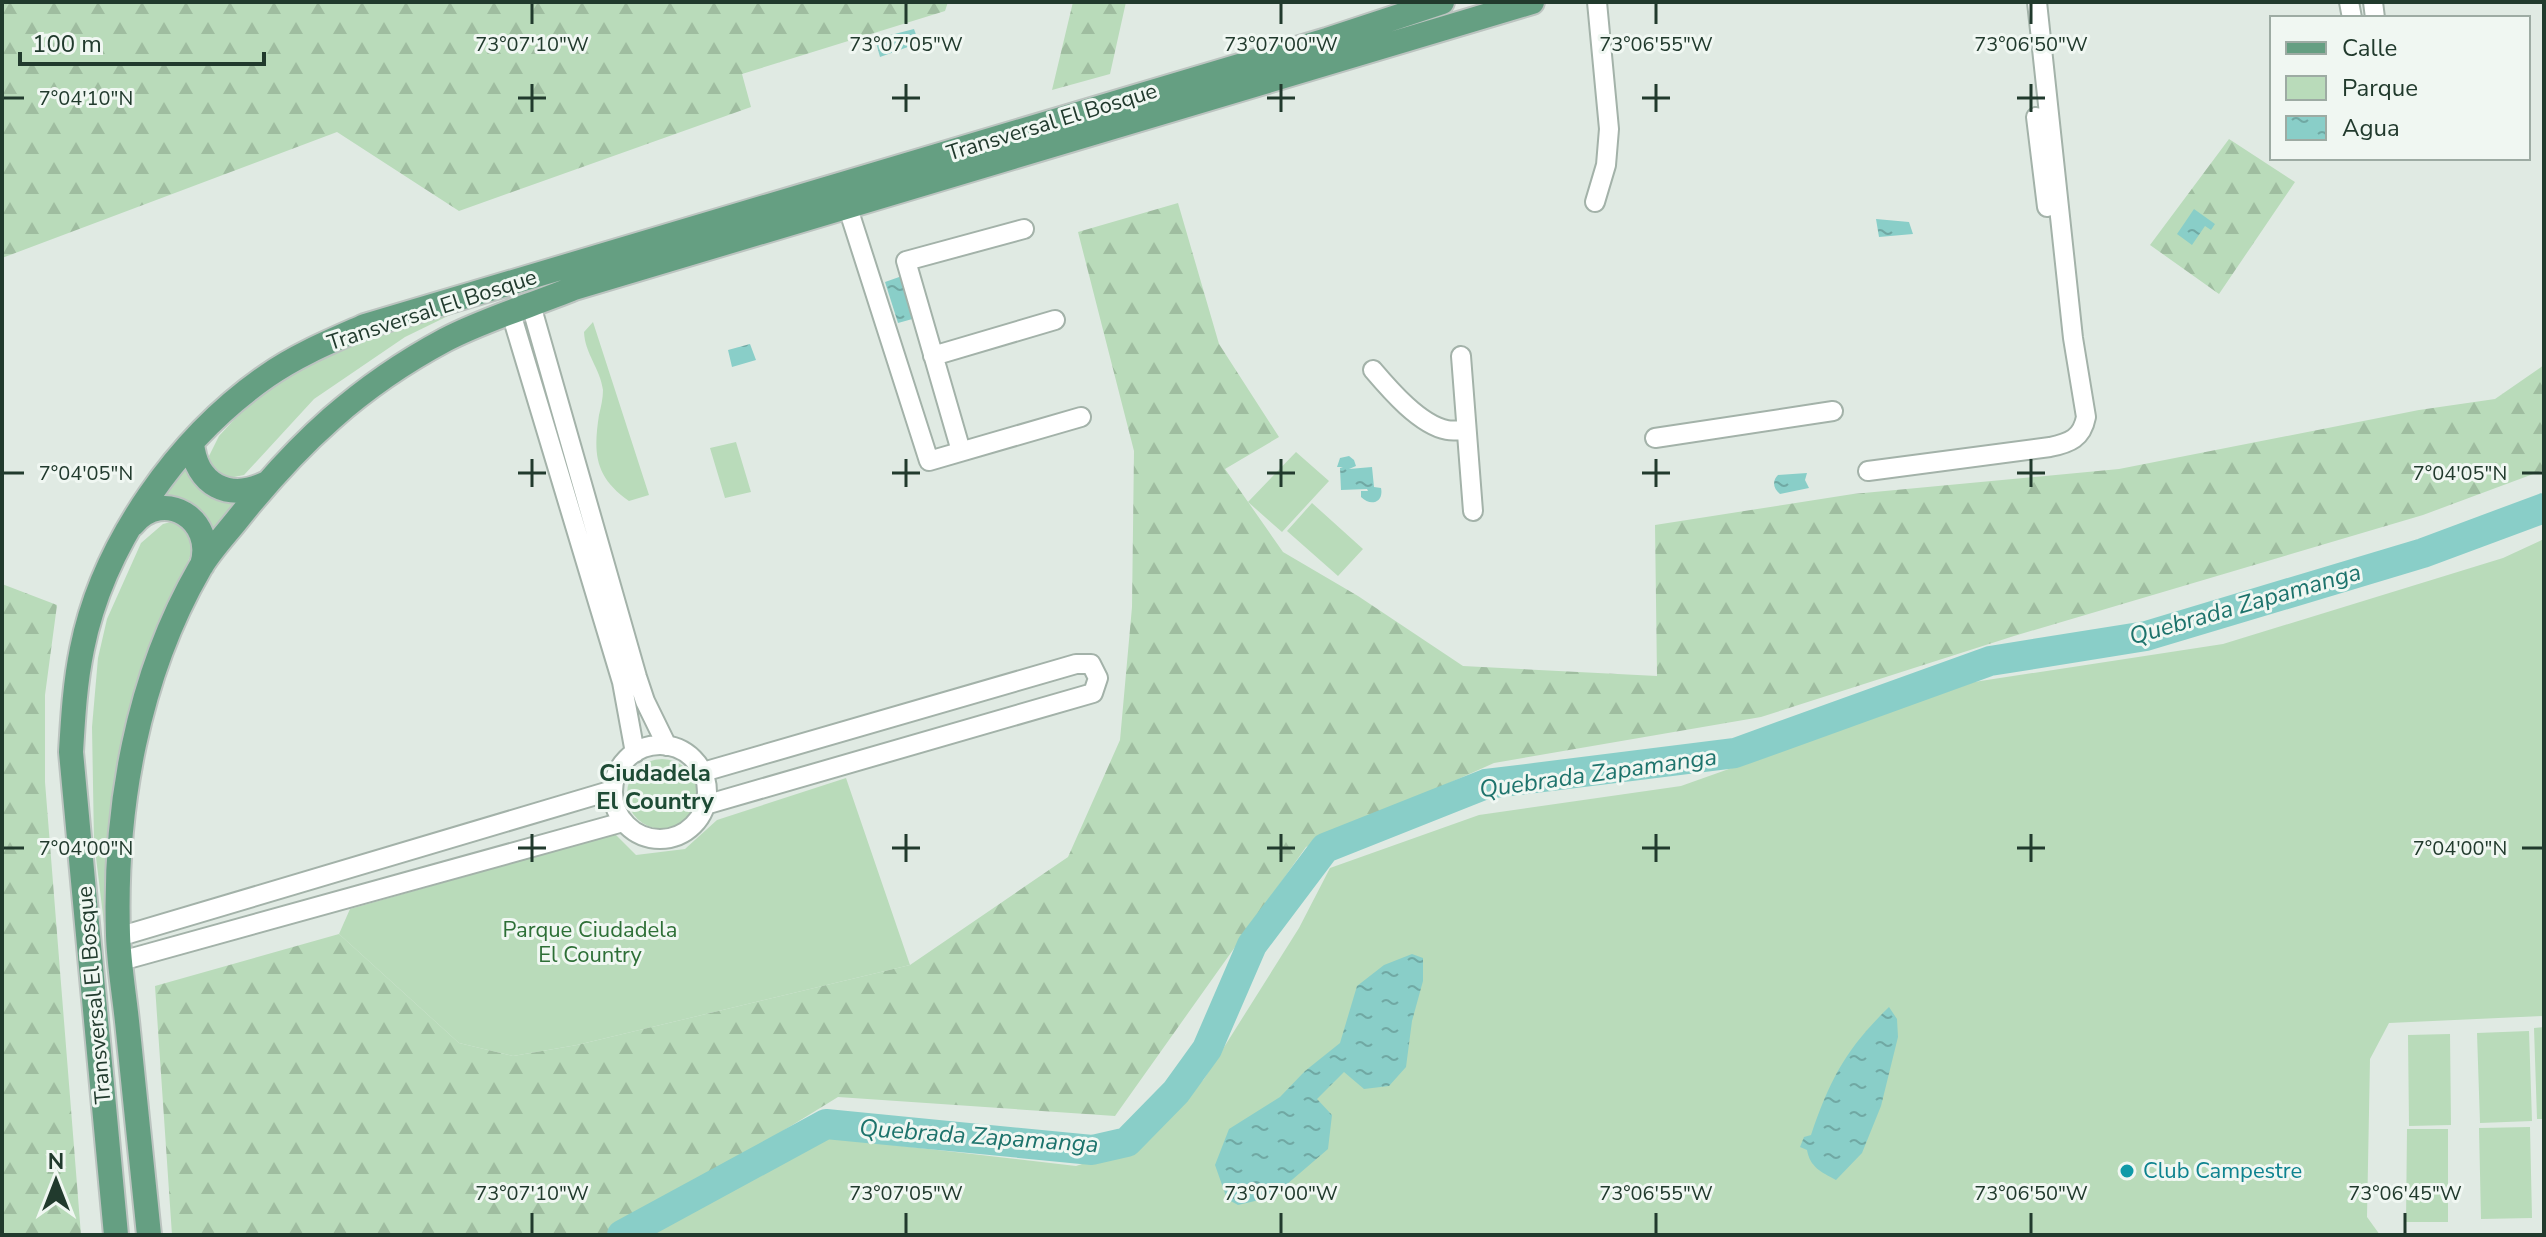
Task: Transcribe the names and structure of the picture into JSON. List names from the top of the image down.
{
  "streets": {
    "main road": ["Transversal El Bosque"]
  },
  "districts": ["Ciudadela El Country"],
  "water": ["Quebrada Zapamanga"],
  "parks": ["Parque Ciudadela El Country"],
  "places": ["Club Campestre"],
  "legend": ["Calle", "Parque", "Agua"],
  "scale_bar": "100 m",
  "north": "top",
  "coordinates": [
    "73°07'10\"W",
    "73°07'05\"W",
    "73°07'00\"W",
    "73°06'55\"W",
    "73°06'50\"W",
    "7°04'10\"N",
    "7°04'05\"N",
    "7°04'00\"N",
    "73°06'45\"W"
  ]
}
